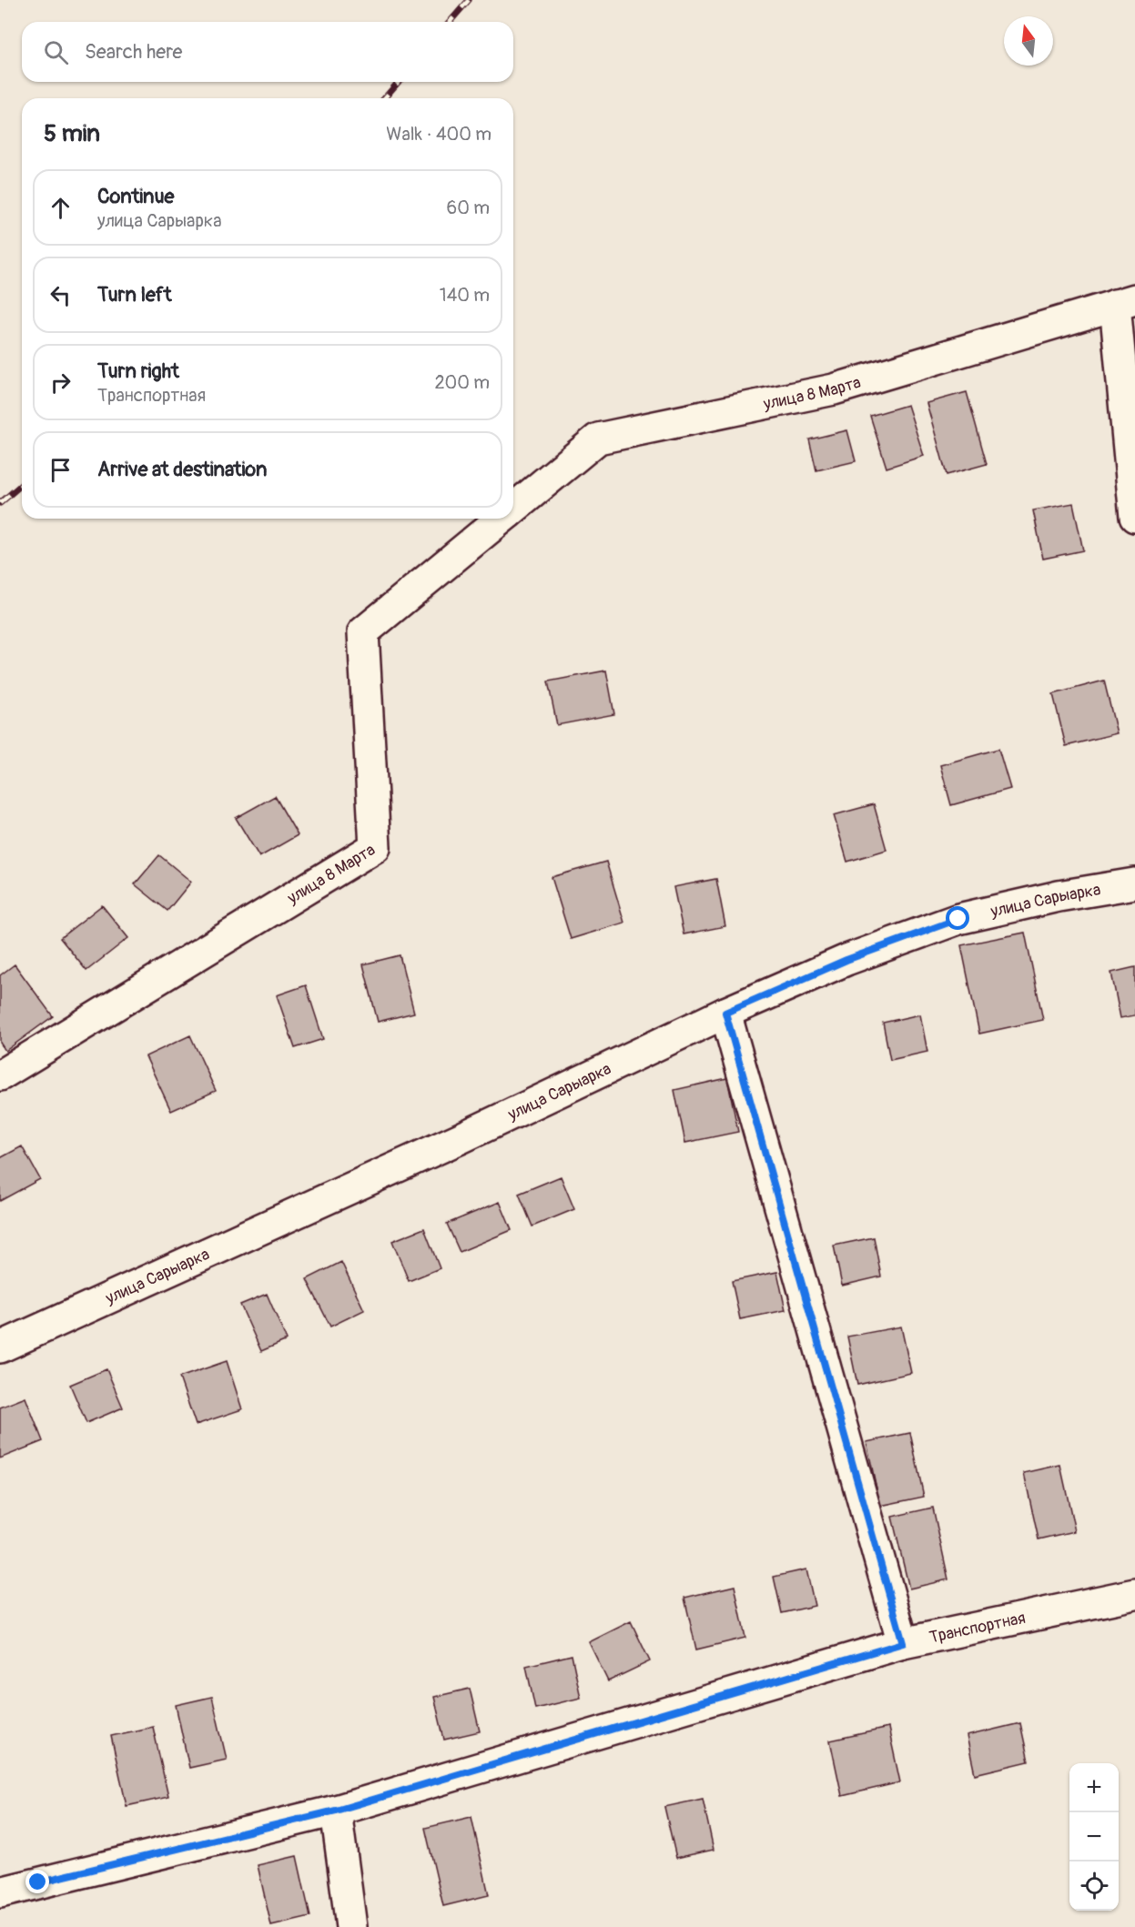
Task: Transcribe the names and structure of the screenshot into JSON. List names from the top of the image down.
{
  "streets": {
    "street": ["улица 8 Марта", "улица Сарыарка", "Транспортная"]
  },
  "north": "top",
  "page": {
    "search": "Search here",
    "heading": ["5 min", "Walk · 400 m"],
    "list": [
      ["Continue", "улица Сарыарка", "60 m"],
      ["Turn left", "140 m"],
      ["Turn right", "Транспортная", "200 m"],
      "Arrive at destination"
    ],
    "map_buttons": ["+", "−"]
  }
}
